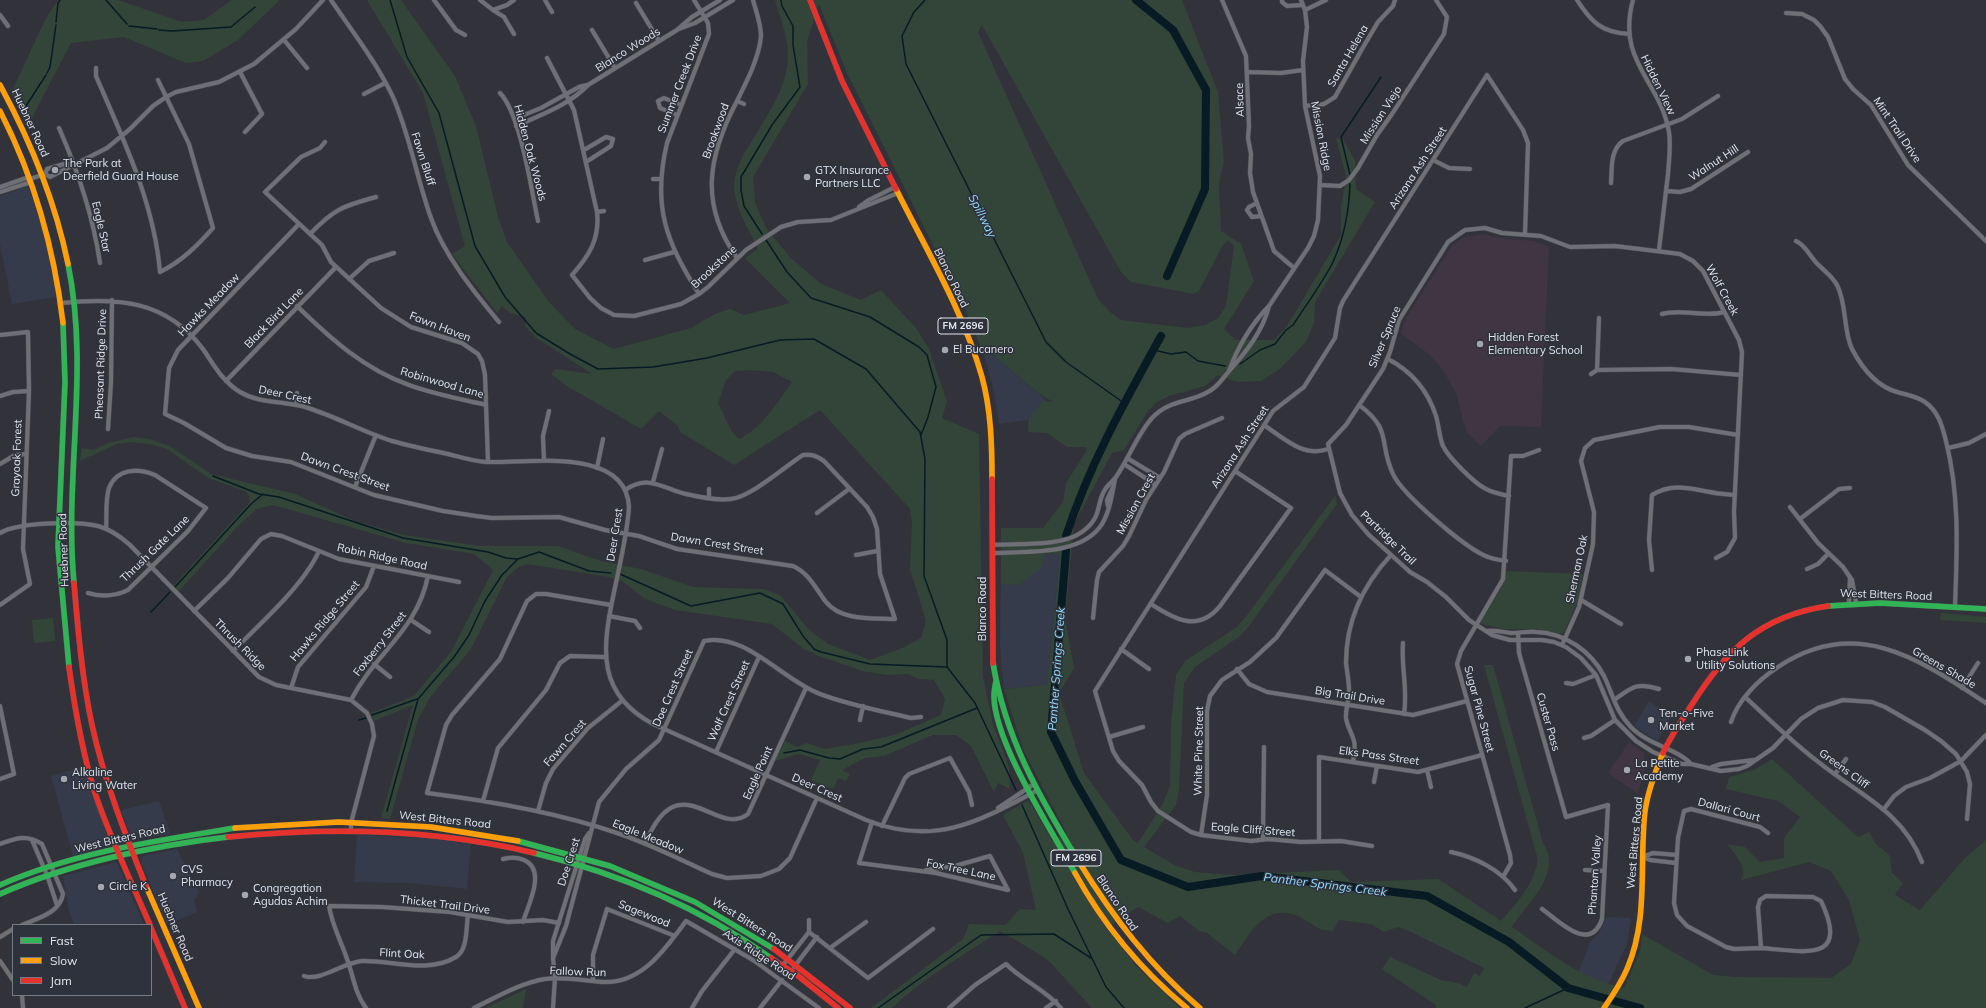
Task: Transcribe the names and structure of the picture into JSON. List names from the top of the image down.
{
  "streets": {
    "main road": [
      "Huebner Road",
      "Blanco Road",
      "FM 2696",
      "West Bitters Road"
    ],
    "street": [
      "Blanco Woods",
      "Santa Helena",
      "Summer Creek Drive",
      "Hidden View",
      "Alsace",
      "Mission Viejo",
      "Mint Trail Drive",
      "Brookwood",
      "Mission Ridge",
      "Hidden Oak Woods",
      "Fawn Bluff",
      "Walnut Hill",
      "Arizona Ash Street",
      "Eagle Star",
      "Brookstone",
      "Wolf Creek",
      "Hawks Meadow",
      "Black Bird Lane",
      "Fawn Haven",
      "Silver Spruce",
      "Pheasant Ridge Drive",
      "Robinwood Lane",
      "Deer Crest",
      "Grayoak Forest",
      "Dawn Crest Street",
      "Mission Crest",
      "Partridge Trail",
      "Thrush Gate Lane",
      "Robin Ridge Road",
      "Sherman Oak",
      "Hawks Ridge Street",
      "Foxberry Street",
      "Thrush Ridge",
      "Greens Shade",
      "Doe Crest Street",
      "Big Trail Drive",
      "Wolf Crest Street",
      "Sugar Pine Street",
      "Custer Pass",
      "Fawn Crest",
      "White Pine Street",
      "Elks Pass Street",
      "Greens Cliff",
      "Eagle Point",
      "Dallari Court",
      "Eagle Cliff Street",
      "Eagle Meadow",
      "Doe Crest",
      "Fox Tree Lane",
      "Phantom Valley",
      "Thicket Trail Drive",
      "Sagewood",
      "Flint Oak",
      "Axis Ridge Road",
      "Fallow Run"
    ]
  },
  "crossings": [
    ["Blanco Woods", "Summer Creek Drive"],
    ["Blanco Woods", "Hidden Oak Woods"],
    ["Santa Helena", "Mission Ridge"],
    ["Summer Creek Drive", "Brookstone"],
    ["Hidden View", "Walnut Hill"],
    ["Hidden View", "Wolf Creek"],
    ["Alsace", "Mission Ridge"],
    ["Mission Viejo", "Mission Ridge"],
    ["Huebner Road", "Deer Crest"],
    ["Huebner Road", "West Bitters Road"],
    ["Huebner Road", "Thrush Ridge"],
    ["Brookwood", "Brookstone"],
    ["Mission Ridge", "Blanco Road"],
    ["Arizona Ash Street", "Wolf Creek"],
    ["Arizona Ash Street", "Eagle Cliff Street"],
    ["Brookstone", "Blanco Road"],
    ["Blanco Road", "Deer Crest"],
    ["Wolf Creek", "Silver Spruce"],
    ["Wolf Creek", "Sherman Oak"],
    ["Hawks Meadow", "Fawn Haven"],
    ["Hawks Meadow", "Deer Crest"],
    ["Hawks Meadow", "Dawn Crest Street"],
    ["Black Bird Lane", "Fawn Haven"],
    ["Black Bird Lane", "Robinwood Lane"],
    ["Black Bird Lane", "Deer Crest"],
    ["Fawn Haven", "Robinwood Lane"],
    ["Fawn Haven", "Deer Crest"],
    ["Silver Spruce", "Partridge Trail"],
    ["Pheasant Ridge Drive", "Deer Crest"],
    ["Deer Crest", "Dawn Crest Street"],
    ["Deer Crest", "Doe Crest Street"],
    ["Deer Crest", "Wolf Crest Street"],
    ["Deer Crest", "Fawn Crest"],
    ["Deer Crest", "Eagle Point"],
    ["Deer Crest", "Eagle Meadow"],
    ["Deer Crest", "Fox Tree Lane"],
    ["Grayoak Forest", "Thrush Ridge"],
    ["Partridge Trail", "Sherman Oak"],
    ["Partridge Trail", "West Bitters Road"],
    ["Partridge Trail", "Sugar Pine Street"],
    ["Partridge Trail", "Custer Pass"],
    ["Thrush Gate Lane", "Thrush Ridge"],
    ["Robin Ridge Road", "Hawks Ridge Street"],
    ["Robin Ridge Road", "Foxberry Street"],
    ["Robin Ridge Road", "Thrush Ridge"],
    ["West Bitters Road", "Thrush Ridge"],
    ["West Bitters Road", "Doe Crest"],
    ["Hawks Ridge Street", "Thrush Ridge"],
    ["Foxberry Street", "Thrush Ridge"],
    ["Greens Shade", "Greens Cliff"],
    ["Doe Crest Street", "Wolf Crest Street"],
    ["Doe Crest Street", "Eagle Point"],
    ["Doe Crest Street", "Eagle Meadow"],
    ["Doe Crest Street", "Doe Crest"],
    ["Big Trail Drive", "Sugar Pine Street"],
    ["Big Trail Drive", "White Pine Street"],
    ["Sugar Pine Street", "Elks Pass Street"],
    ["Custer Pass", "Phantom Valley"],
    ["Fawn Crest", "Eagle Meadow"],
    ["White Pine Street", "Eagle Cliff Street"],
    ["Elks Pass Street", "Eagle Cliff Street"],
    ["Eagle Point", "Eagle Meadow"],
    ["Doe Crest", "Thicket Trail Drive"],
    ["Doe Crest", "Fallow Run"],
    ["Thicket Trail Drive", "Flint Oak"],
    ["Sagewood", "Fallow Run"],
    ["Axis Ridge Road", "Fallow Run"]
  ],
  "water": ["Spillway", "Panther Springs Creek"],
  "places": [
    "The Park at Deerfield Guard House",
    "GTX Insurance Partners LLC",
    "Hidden Forest Elementary School",
    "El Bucanero",
    "PhaseLink Utility Solutions",
    "Ten-o-Five Market",
    "La Petite Academy",
    "Alkaline Living Water",
    "CVS Pharmacy",
    "Circle K",
    "Congregation Agudas Achim"
  ],
  "legend": ["Fast", "Slow", "Jam"]
}
